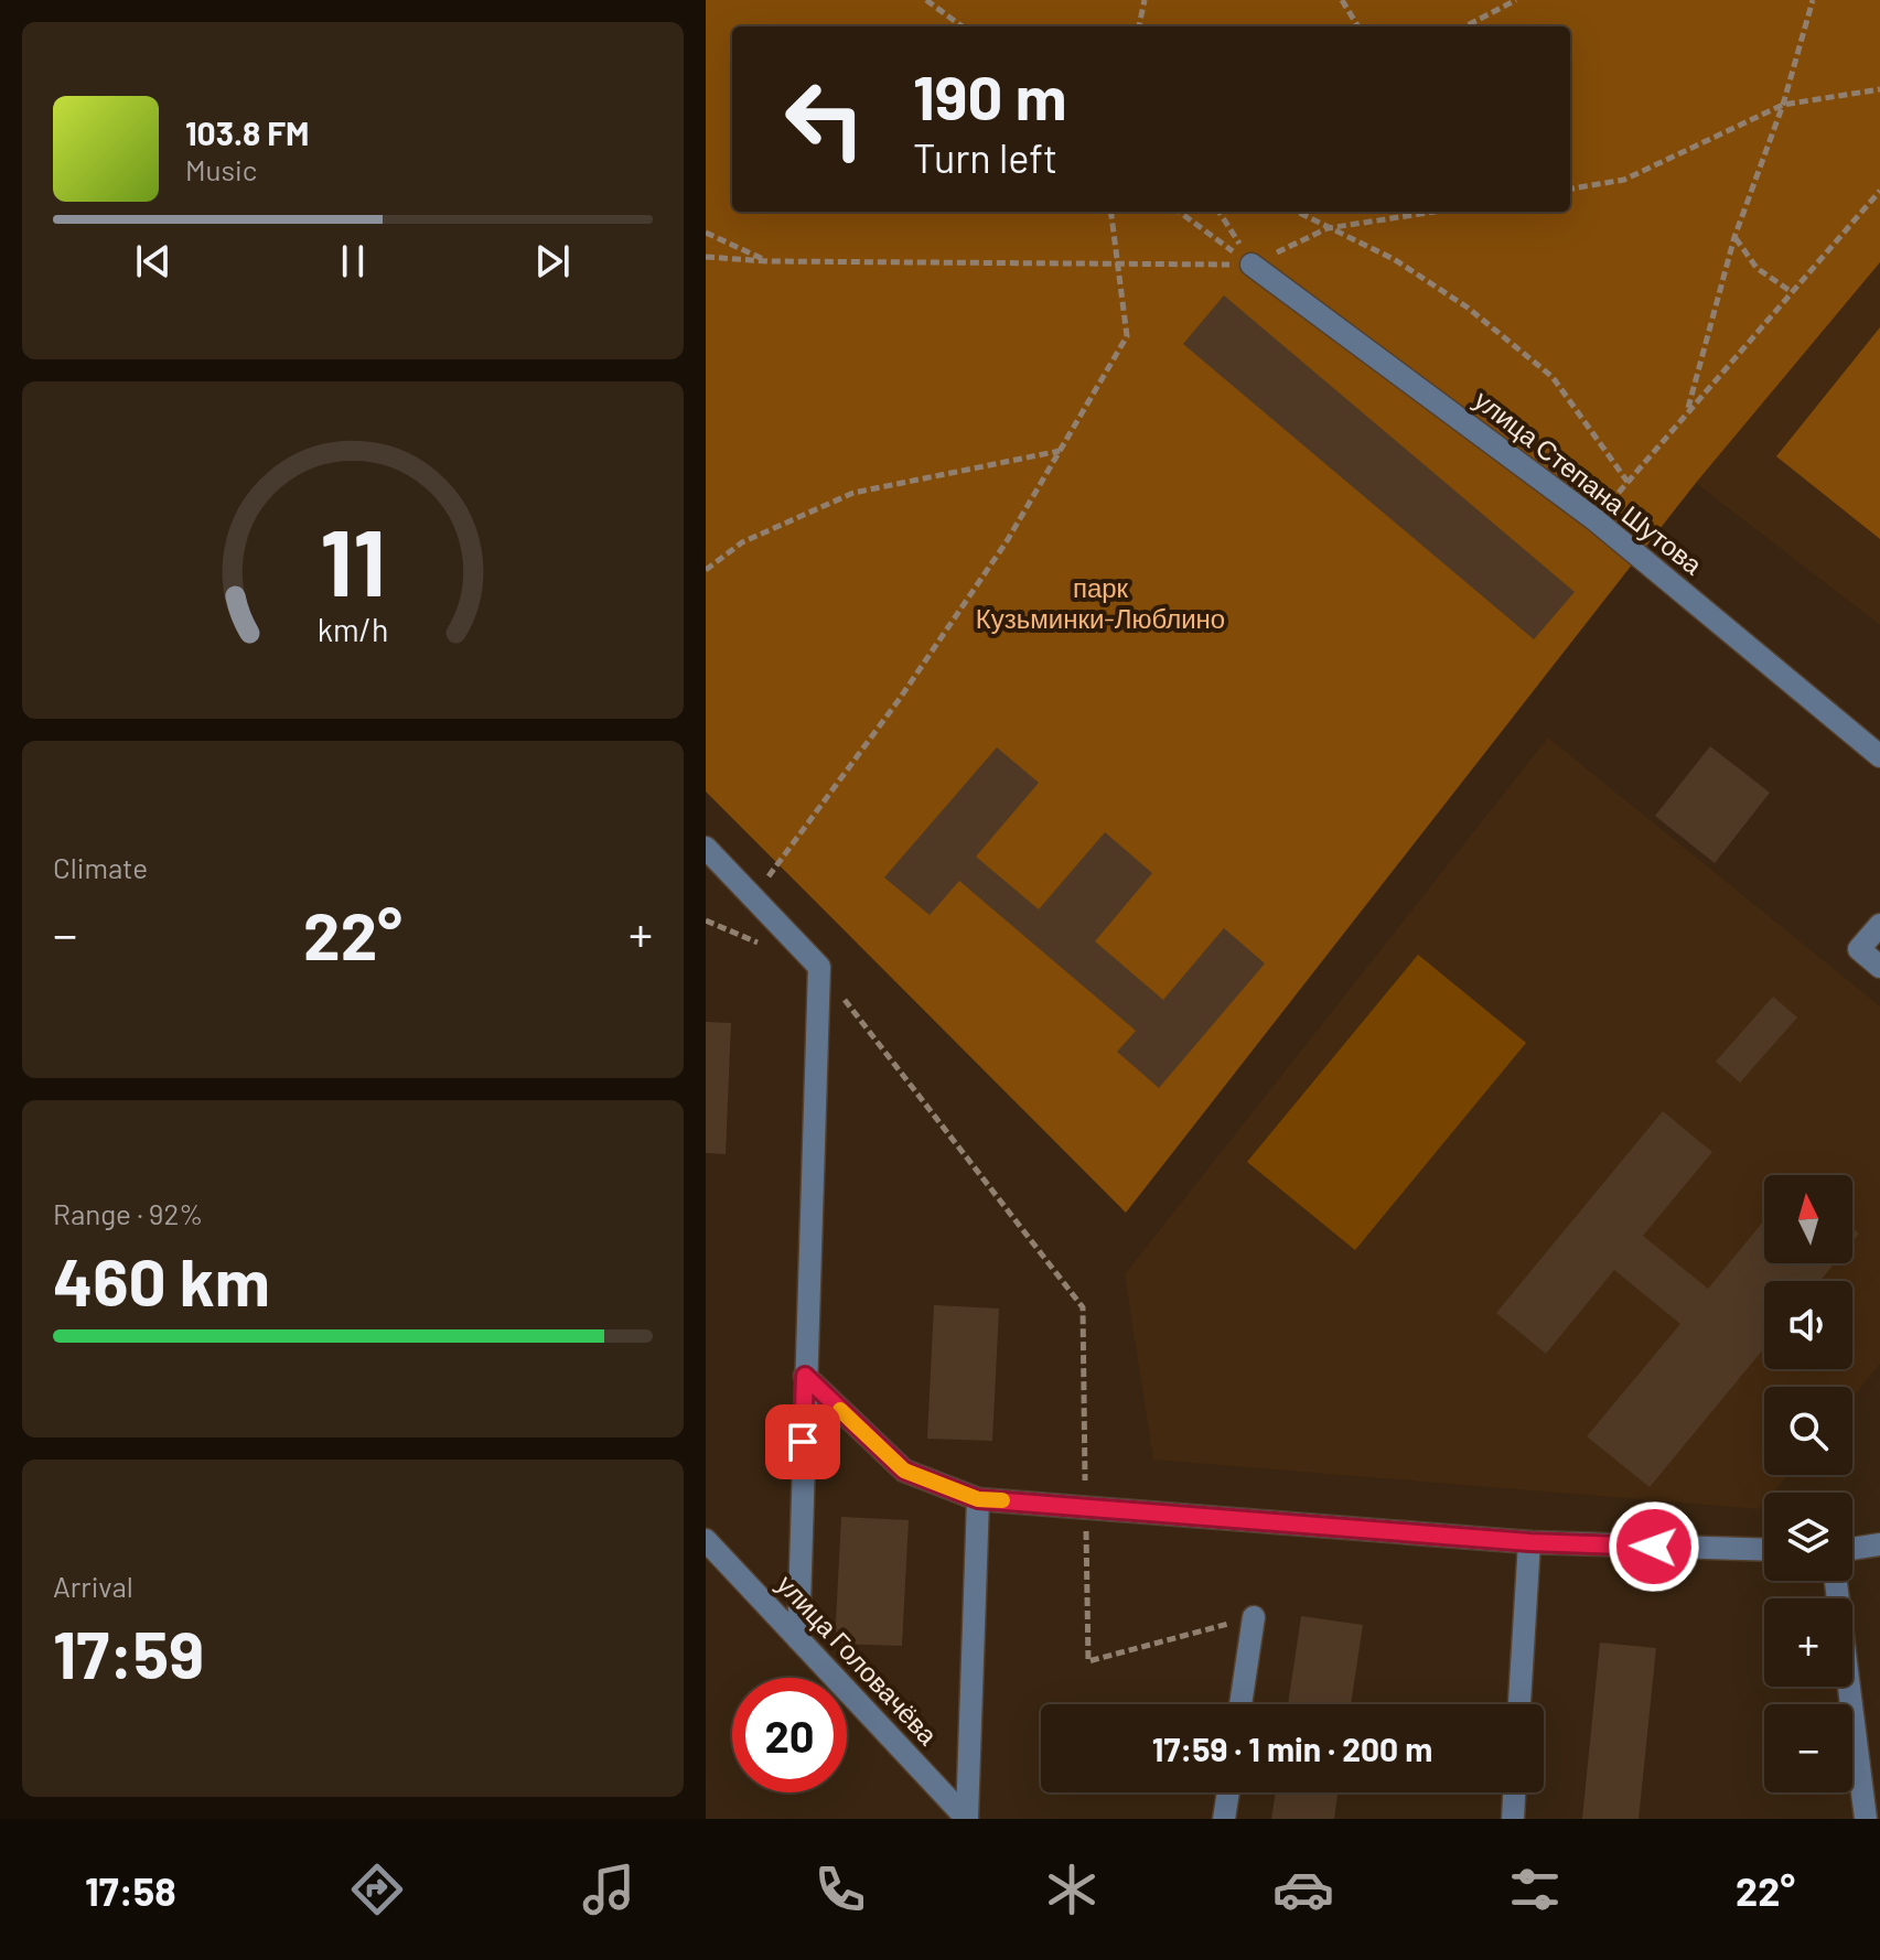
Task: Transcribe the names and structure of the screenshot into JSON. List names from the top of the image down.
{
  "streets": {
    "street": ["улица Степана Шутова", "улица Головачёва"]
  },
  "parks": ["парк Кузьминки-Люблино"],
  "north": "top",
  "page": {
    "turn": ["190 m", "Turn left"],
    "song": ["103.8 FM", "Music"],
    "tile": [
      "Climate",
      ["Range · 92%", "460 km"],
      ["Arrival", "17:59"]
    ],
    "heat": ["−", "22°", "+"],
    "map_buttons": ["+", "−"],
    "limit": "20",
    "trip": "17:59 · 1 min · 200 m",
    "tabs": ["17:58", "22°"],
    "gauge": ["11", "km/h"]
  }
}
